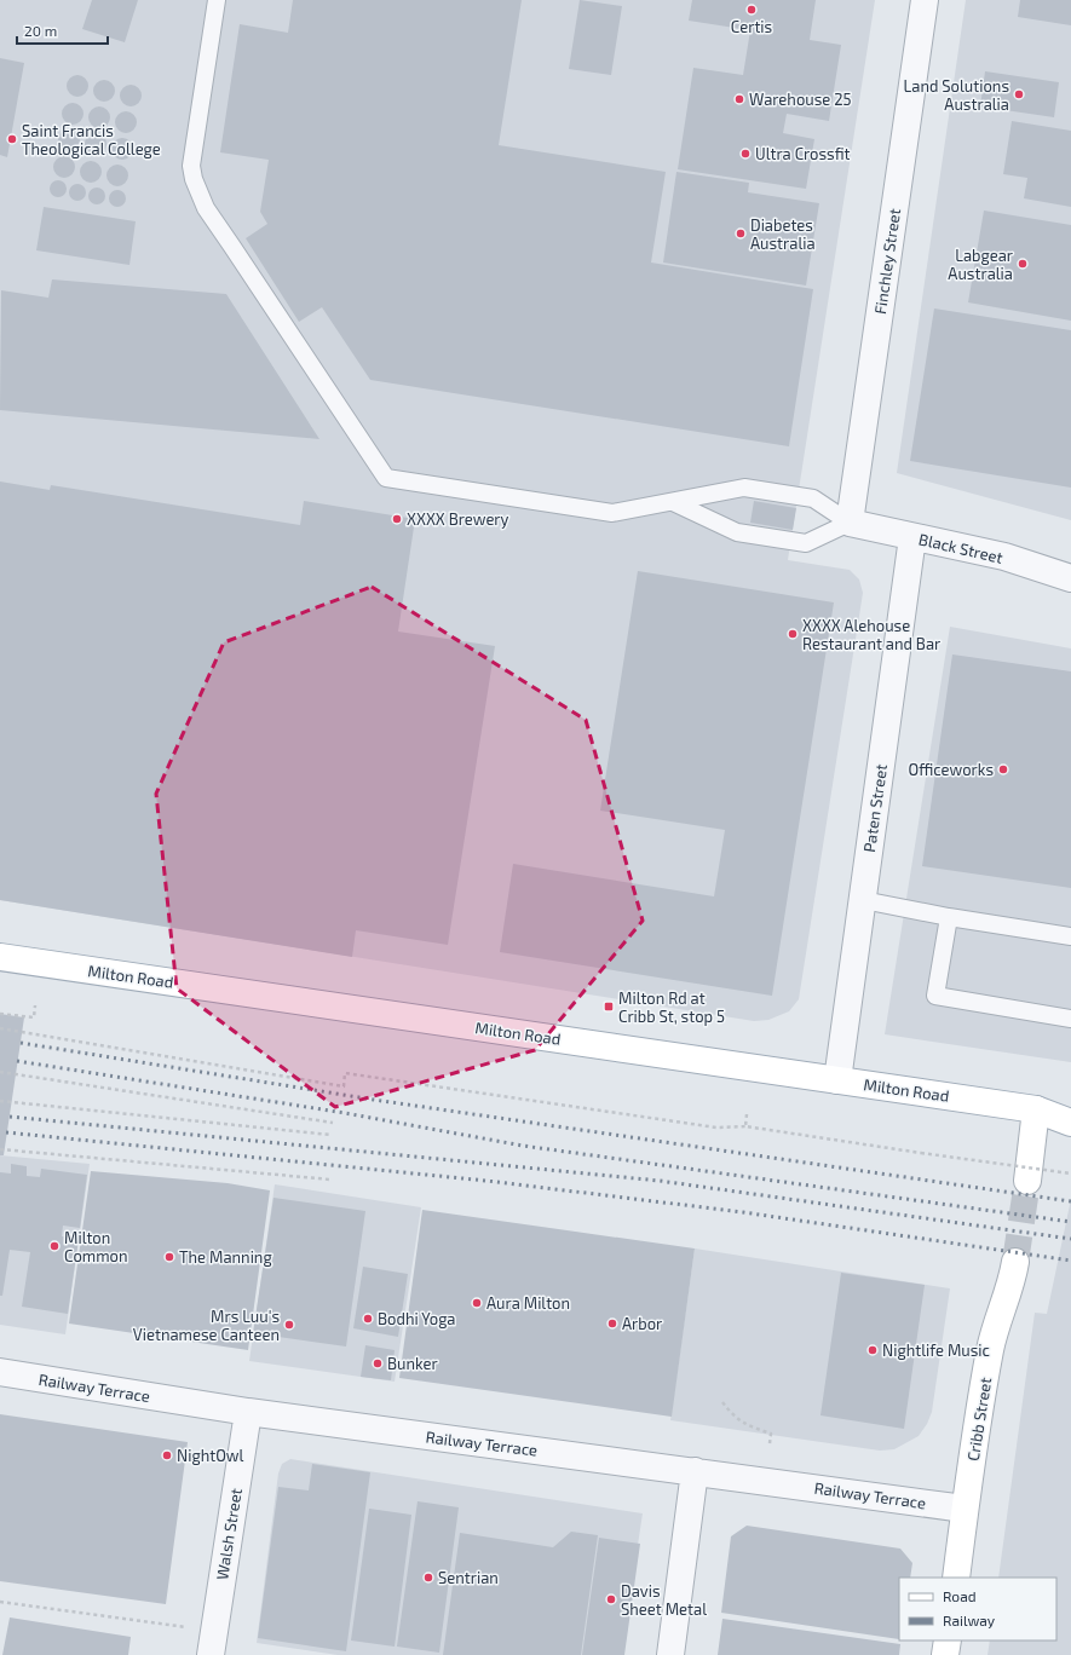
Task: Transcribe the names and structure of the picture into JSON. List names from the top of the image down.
{
  "streets": {
    "main road": ["Milton Road", "Cribb Street"],
    "street": [
      "Finchley Street",
      "Black Street",
      "Paten Street",
      "Railway Terrace",
      "Walsh Street"
    ]
  },
  "crossings": [
    ["Finchley Street", "Black Street"],
    ["Black Street", "Paten Street"],
    ["Paten Street", "Milton Road"],
    ["Railway Terrace", "Cribb Street"],
    ["Railway Terrace", "Walsh Street"]
  ],
  "places": {
    "other": [
      "Certis",
      "Land Solutions Australia",
      "Warehouse 25",
      "Saint Francis Theological College",
      "Ultra Crossfit",
      "Diabetes Australia",
      "Labgear Australia",
      "XXXX Brewery",
      "XXXX Alehouse Restaurant and Bar",
      "Officeworks",
      "Milton Common",
      "The Manning",
      "Aura Milton",
      "Bodhi Yoga",
      "Arbor",
      "Mrs Luu's Vietnamese Canteen",
      "Nightlife Music",
      "Bunker",
      "NightOwl",
      "Sentrian",
      "Davis Sheet Metal"
    ],
    "transit": ["Milton Rd at Cribb St, stop 5"]
  },
  "legend": ["Road", "Railway"],
  "scale_bar": "20 m"
}
